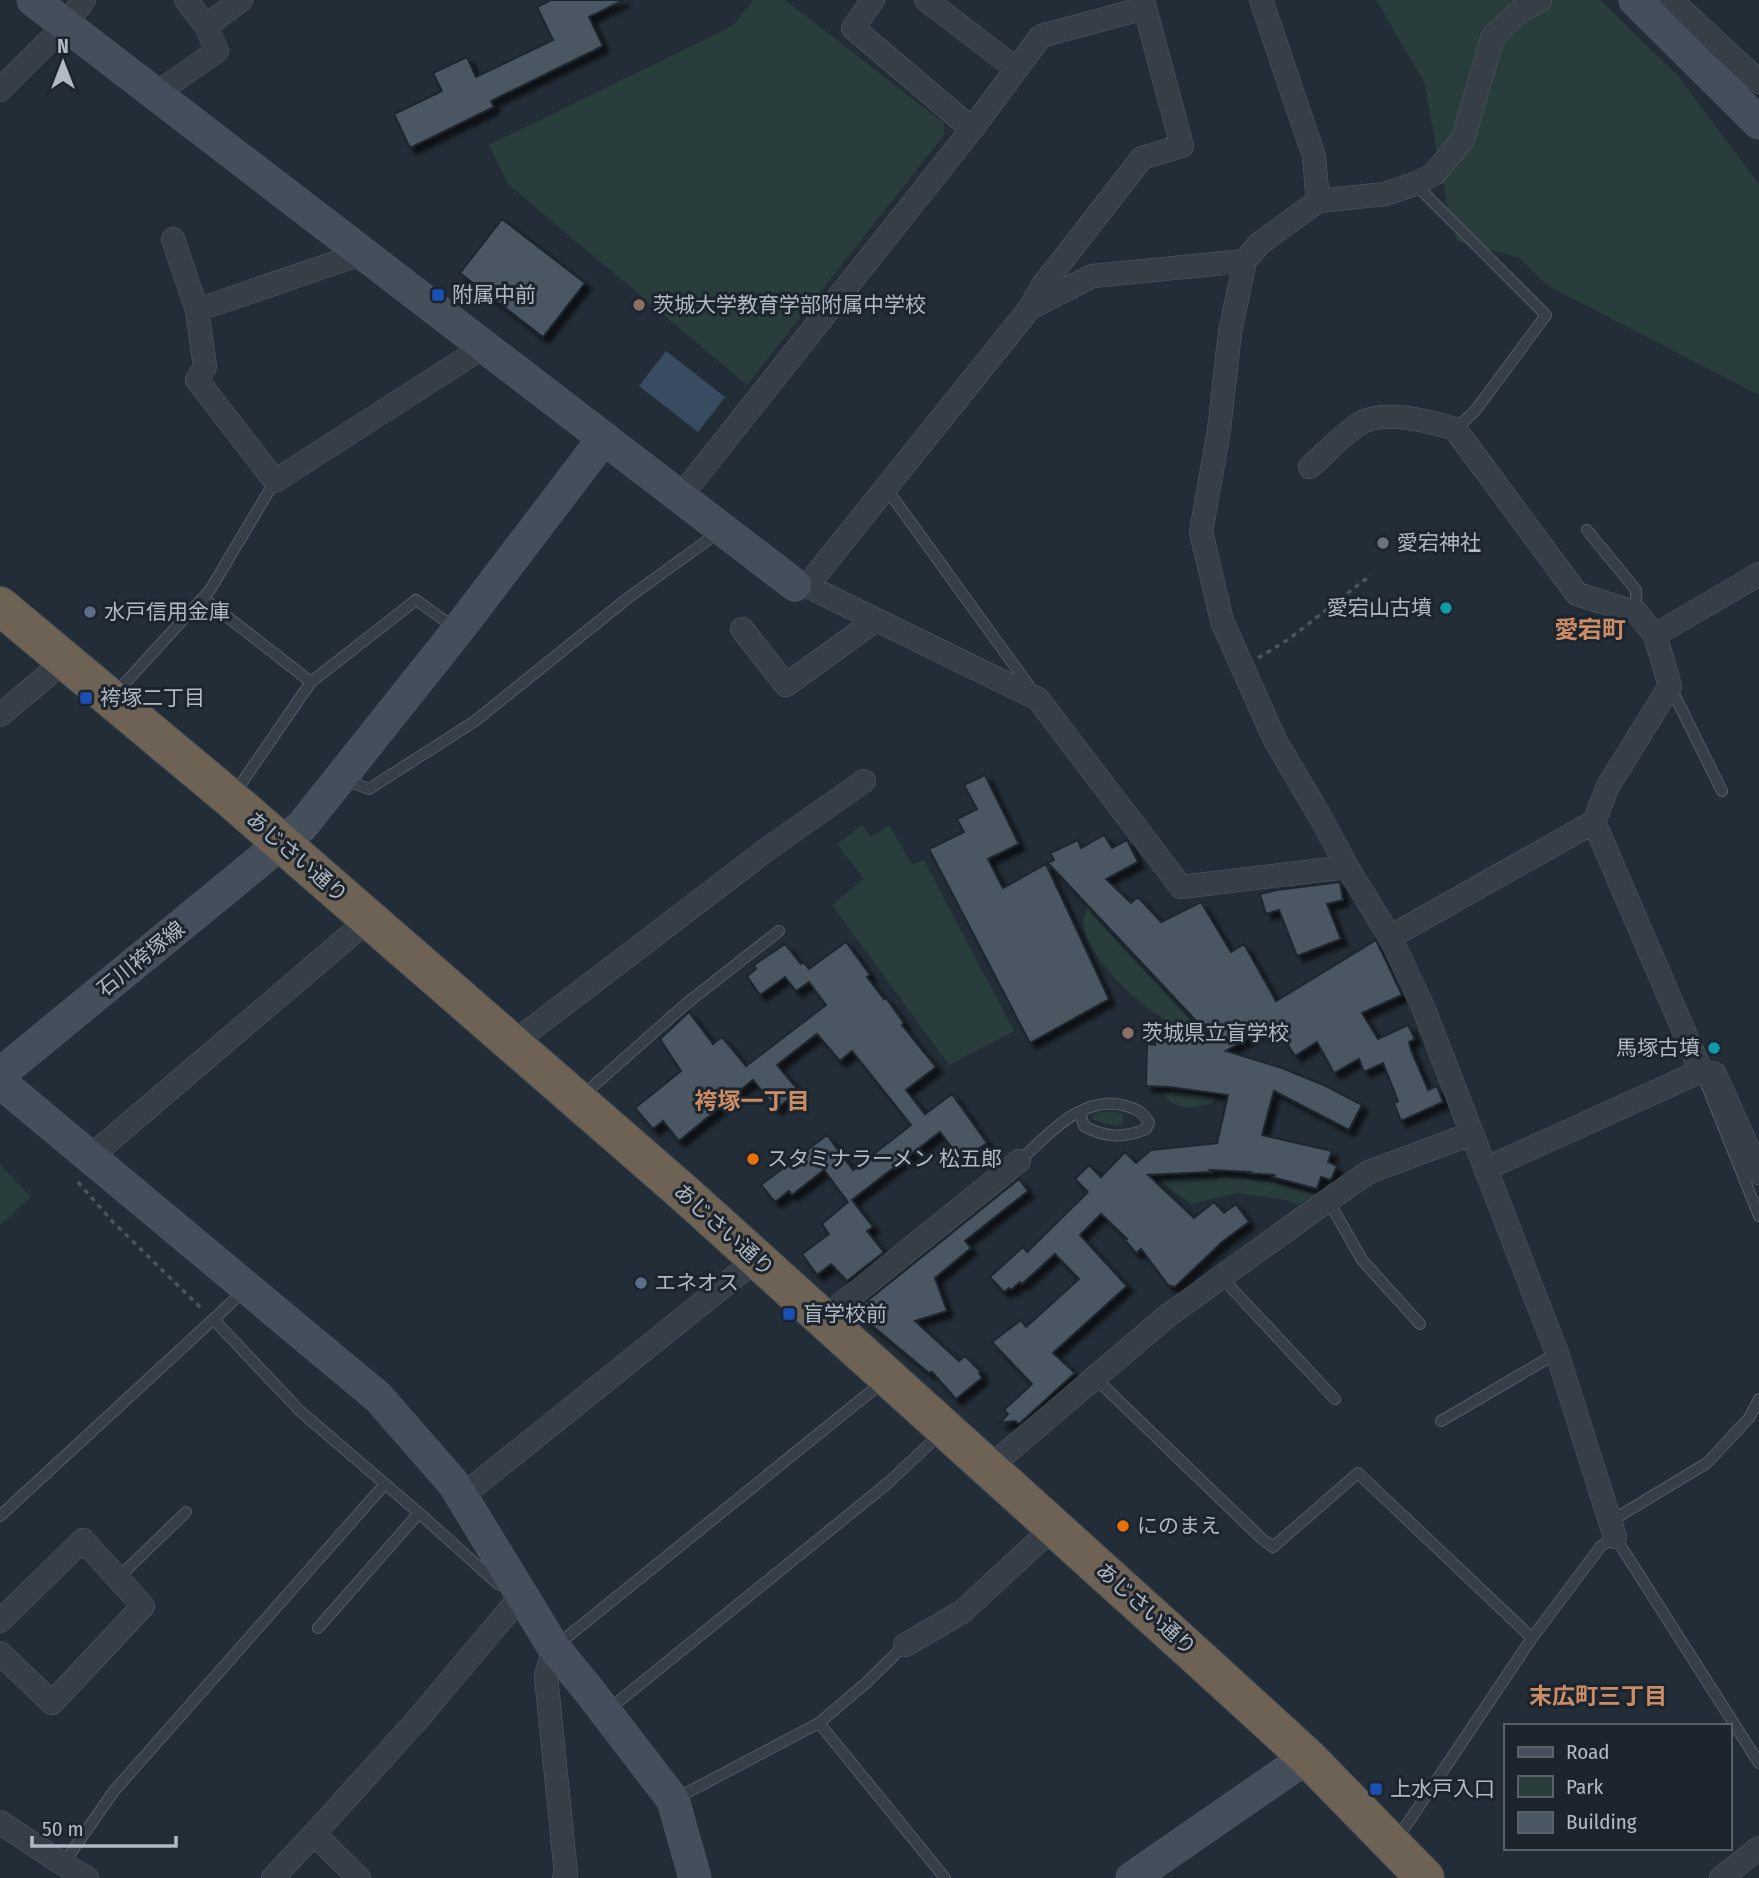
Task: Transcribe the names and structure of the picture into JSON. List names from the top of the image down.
{
  "streets": {
    "highway": ["あじさい通り"],
    "street": ["石川袴塚線"]
  },
  "crossings": [
    ["あじさい通り", "石川袴塚線"]
  ],
  "districts": ["愛宕町", "袴塚一丁目", "末広町三丁目"],
  "places": {
    "transit": [
      "附属中前",
      "袴塚二丁目",
      "盲学校前",
      "上水戸入口"
    ],
    "other": [
      "茨城大学教育学部附属中学校",
      "愛宕神社",
      "愛宕山古墳",
      "水戸信用金庫",
      "茨城県立盲学校",
      "馬塚古墳",
      "スタミナラーメン 松五郎",
      "エネオス",
      "にのまえ"
    ]
  },
  "legend": ["Road", "Park", "Building"],
  "scale_bar": "50 m",
  "north": "top"
}
